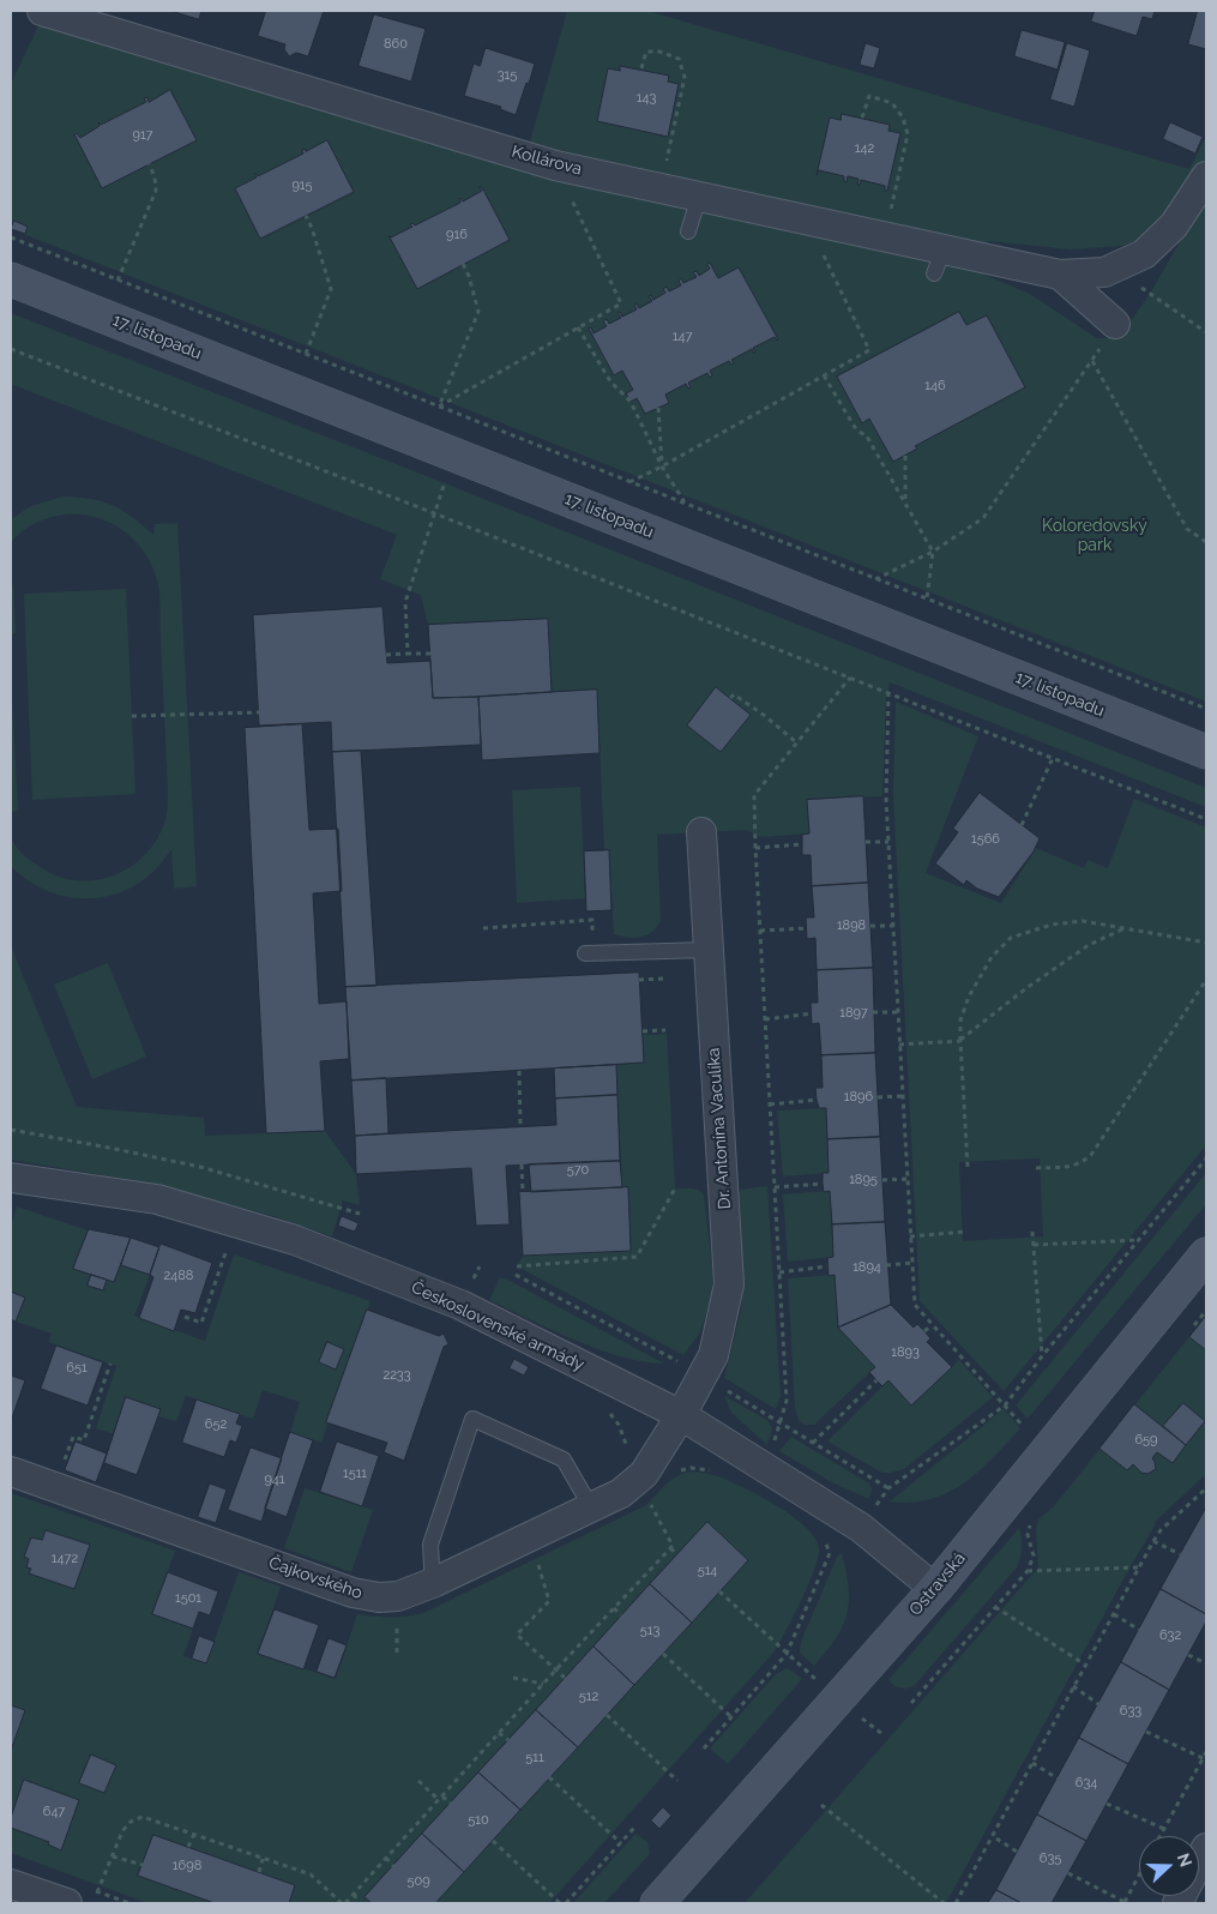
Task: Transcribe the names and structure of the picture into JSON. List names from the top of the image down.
{
  "streets": {
    "main road": ["17. listopadu", "Ostravská"],
    "street": [
      "Kollárova",
      "Dr. Antonína Vaculíka",
      "Československé armády",
      "Čajkovského"
    ]
  },
  "crossings": [
    ["Dr. Antonína Vaculíka", "Československé armády"],
    ["Dr. Antonína Vaculíka", "Čajkovského"],
    ["Československé armády", "Čajkovského"],
    ["Československé armády", "Ostravská"]
  ],
  "parks": ["Koloredovský park"],
  "house_numbers": [
    "860",
    "315",
    "143",
    "917",
    "142",
    "915",
    "916",
    "147",
    "146",
    "1566",
    "1898",
    "1897",
    "1896",
    "570",
    "1895",
    "1894",
    "2488",
    "1893",
    "651",
    "2233",
    "652",
    "659",
    "1511",
    "941",
    "1472",
    "514",
    "1501",
    "513",
    "632",
    "512",
    "633",
    "511",
    "634",
    "647",
    "510",
    "635",
    "1698",
    "509"
  ],
  "north": "right"
}
